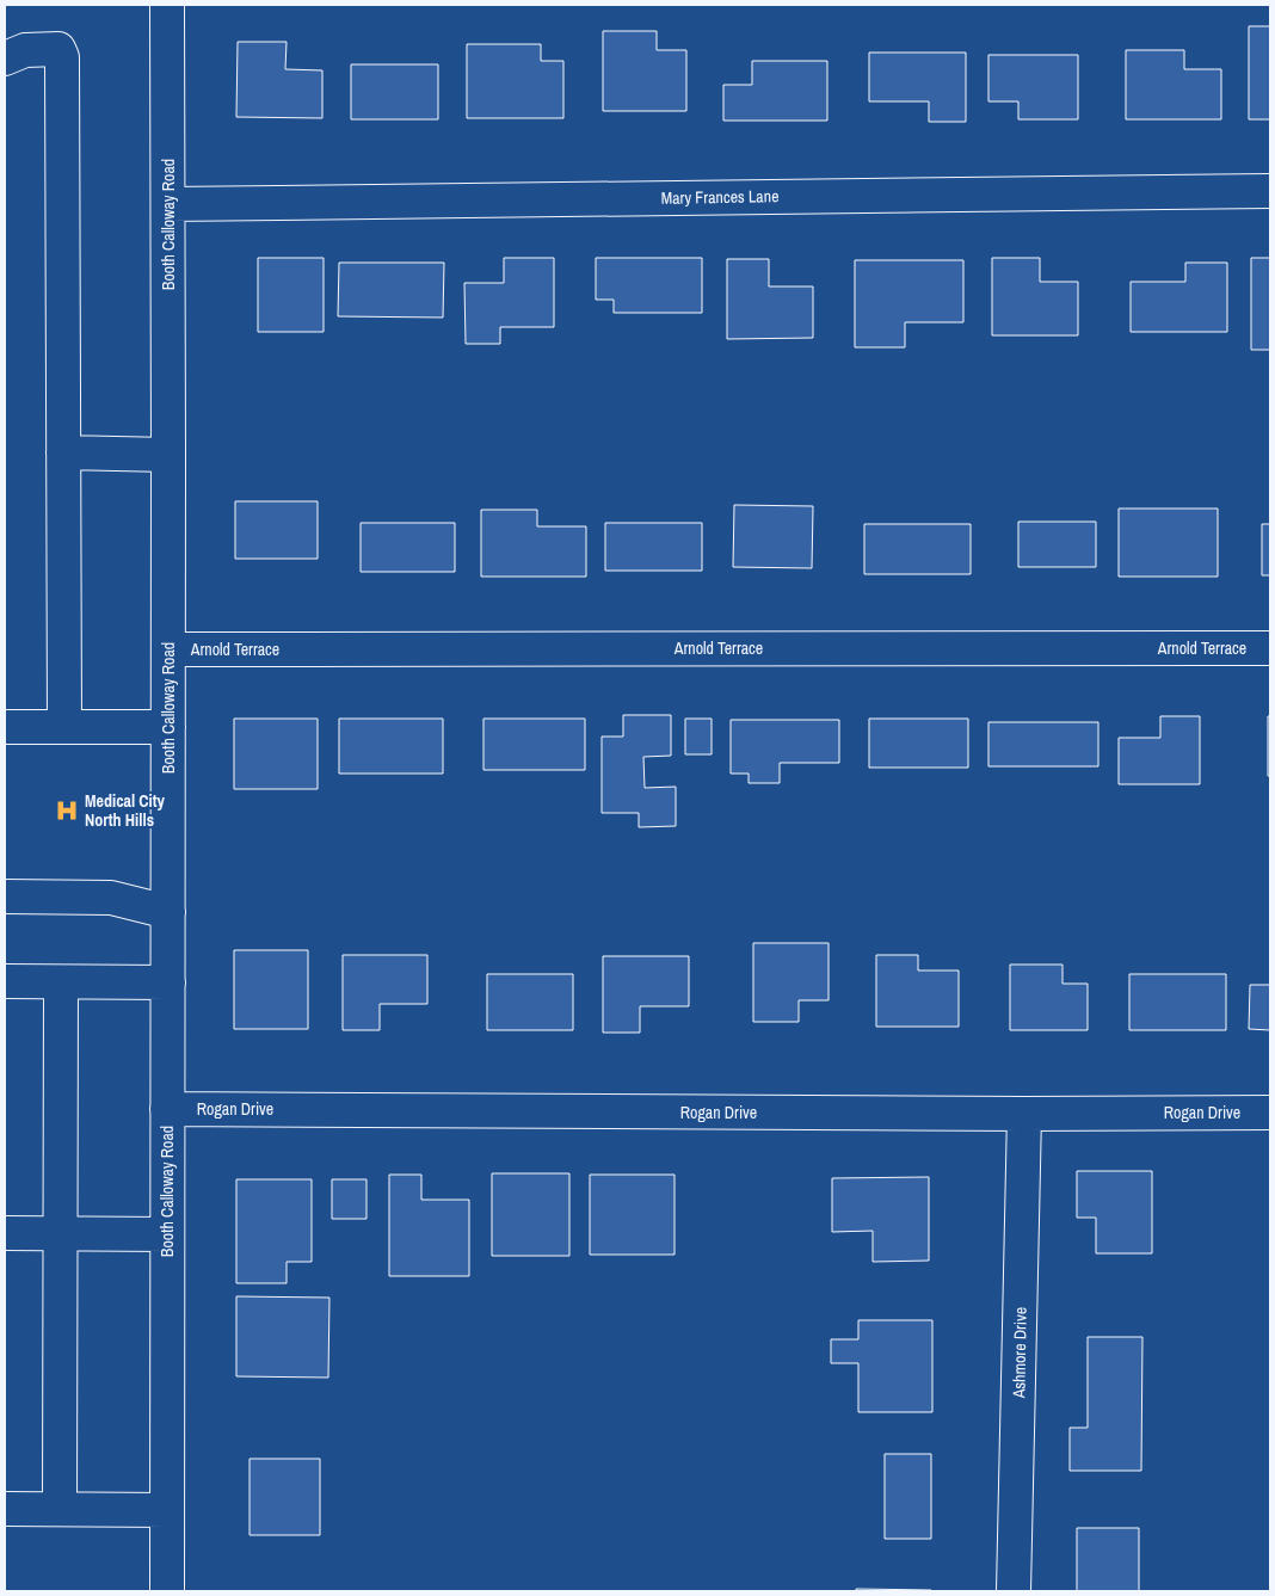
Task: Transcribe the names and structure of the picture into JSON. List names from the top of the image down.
{
  "streets": {
    "street": [
      "Mary Frances Lane",
      "Booth Calloway Road",
      "Arnold Terrace",
      "Rogan Drive",
      "Ashmore Drive"
    ]
  },
  "crossings": [
    ["Mary Frances Lane", "Booth Calloway Road"],
    ["Booth Calloway Road", "Arnold Terrace"],
    ["Booth Calloway Road", "Rogan Drive"],
    ["Rogan Drive", "Ashmore Drive"]
  ],
  "places": {
    "hospital": ["Medical City North Hills"]
  }
}
